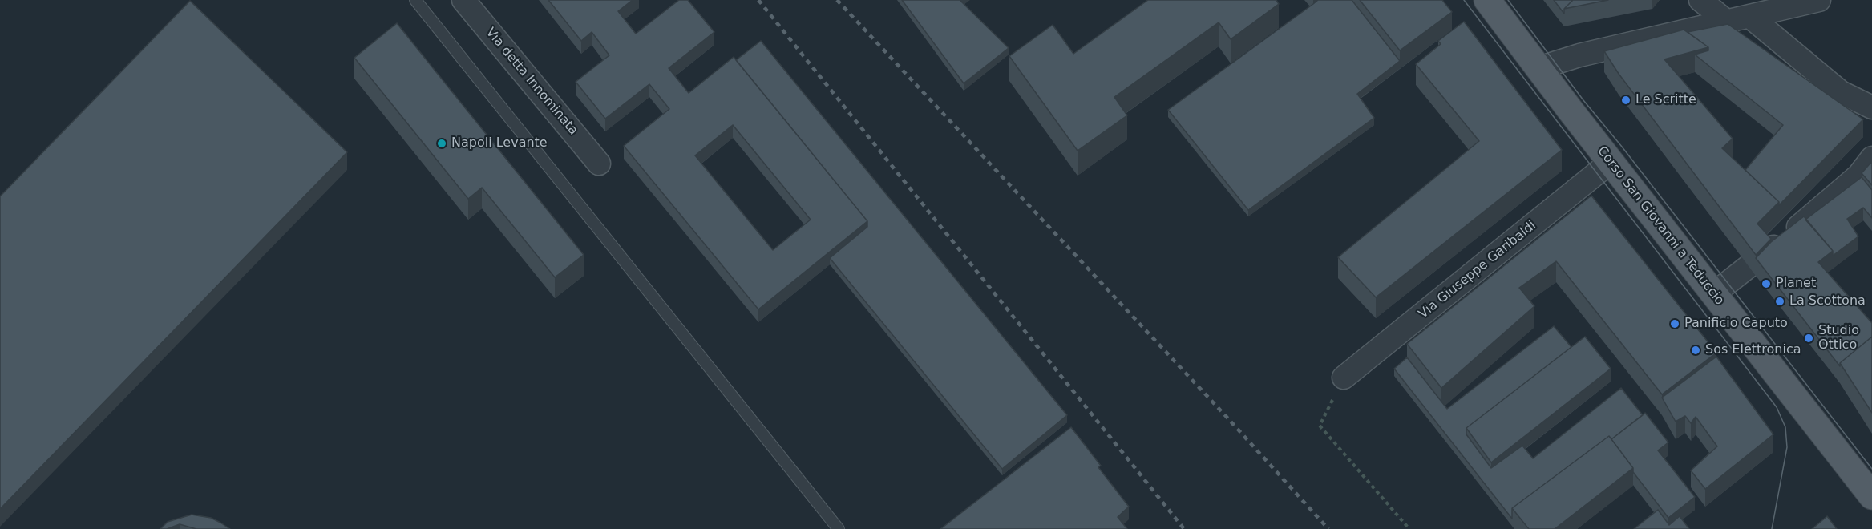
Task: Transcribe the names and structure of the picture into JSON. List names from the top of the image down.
{
  "streets": {
    "main road": ["Corso San Giovanni a Teduccio"],
    "street": ["Via detta Innominata", "Via Giuseppe Garibaldi"]
  },
  "crossings": [
    ["Corso San Giovanni a Teduccio", "Via Giuseppe Garibaldi"]
  ],
  "places": [
    "Le Scritte",
    "Napoli Levante",
    "Planet",
    "La Scottona",
    "Panificio Caputo",
    "Studio Ottico",
    "Sos Elettronica"
  ]
}
